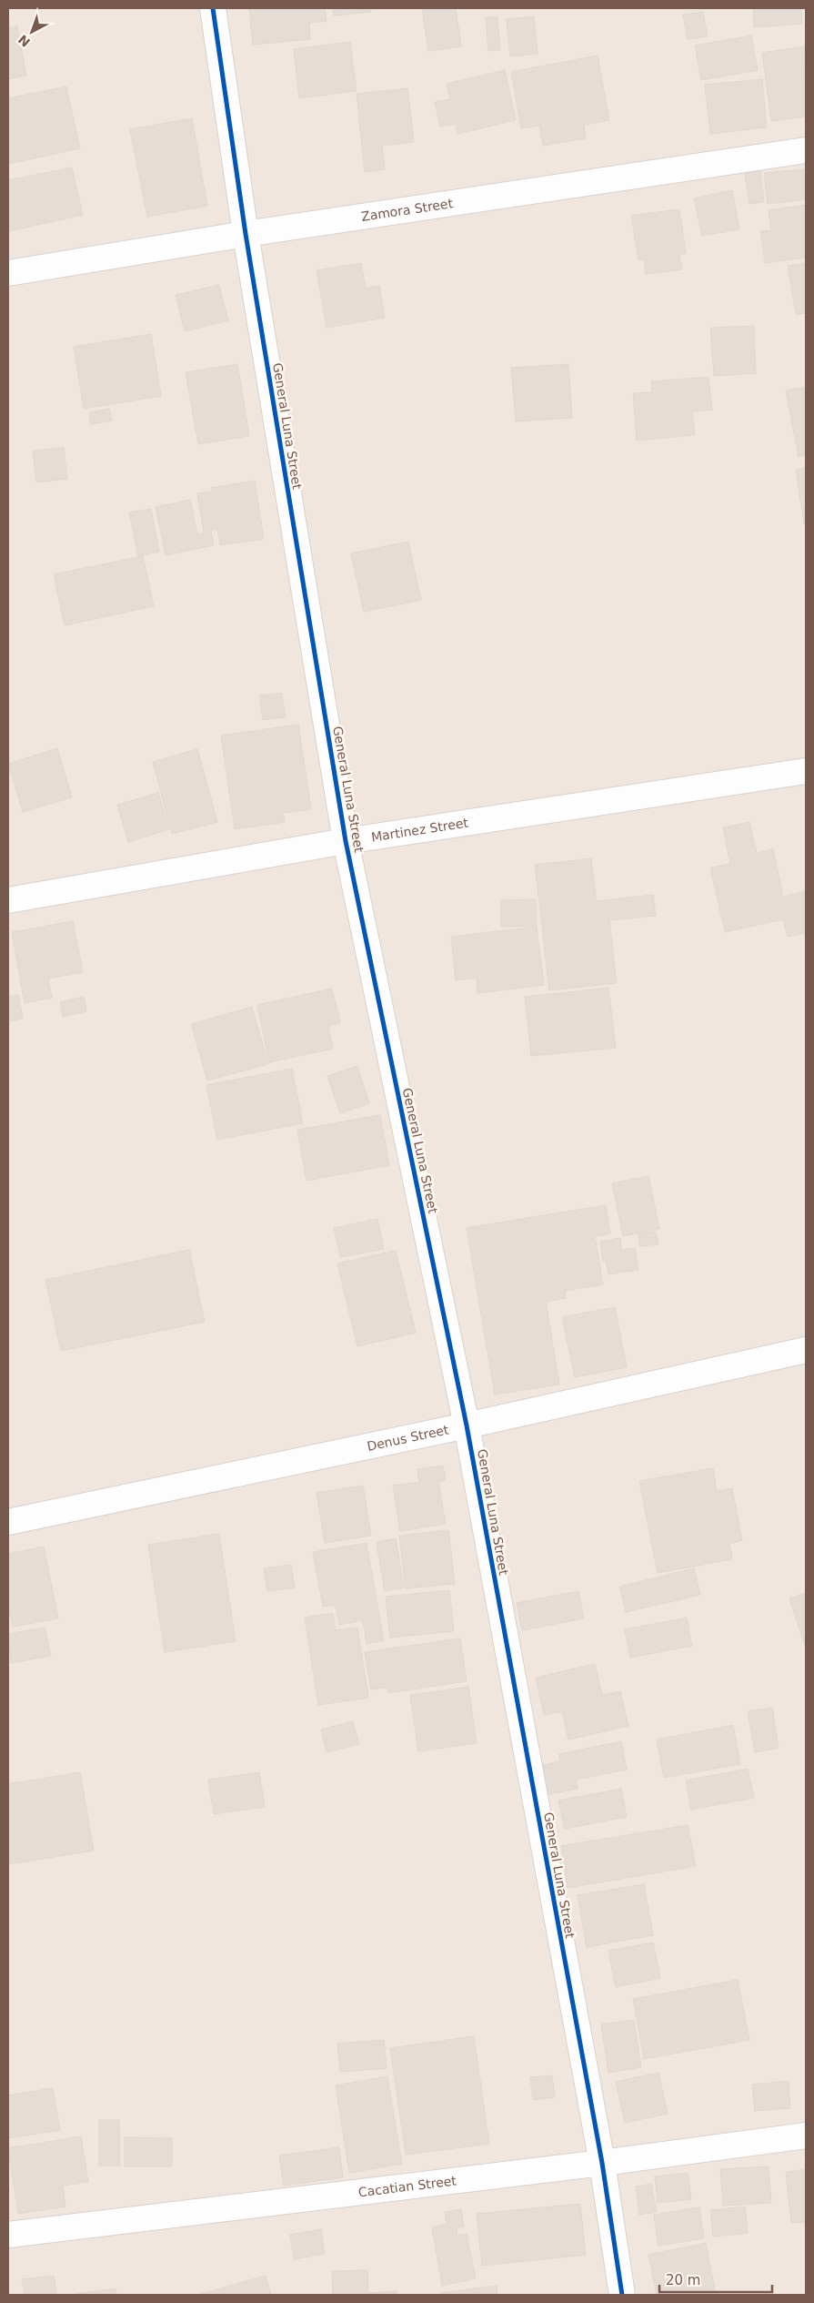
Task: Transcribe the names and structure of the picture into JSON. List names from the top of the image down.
{
  "streets": {
    "street": [
      "Zamora Street",
      "General Luna Street",
      "Martinez Street",
      "Denus Street",
      "Cacatian Street"
    ]
  },
  "crossings": [
    ["Zamora Street", "General Luna Street"],
    ["General Luna Street", "Martinez Street"],
    ["General Luna Street", "Denus Street"],
    ["General Luna Street", "Cacatian Street"]
  ],
  "scale_bar": "20 m",
  "north": "bottom left"
}
